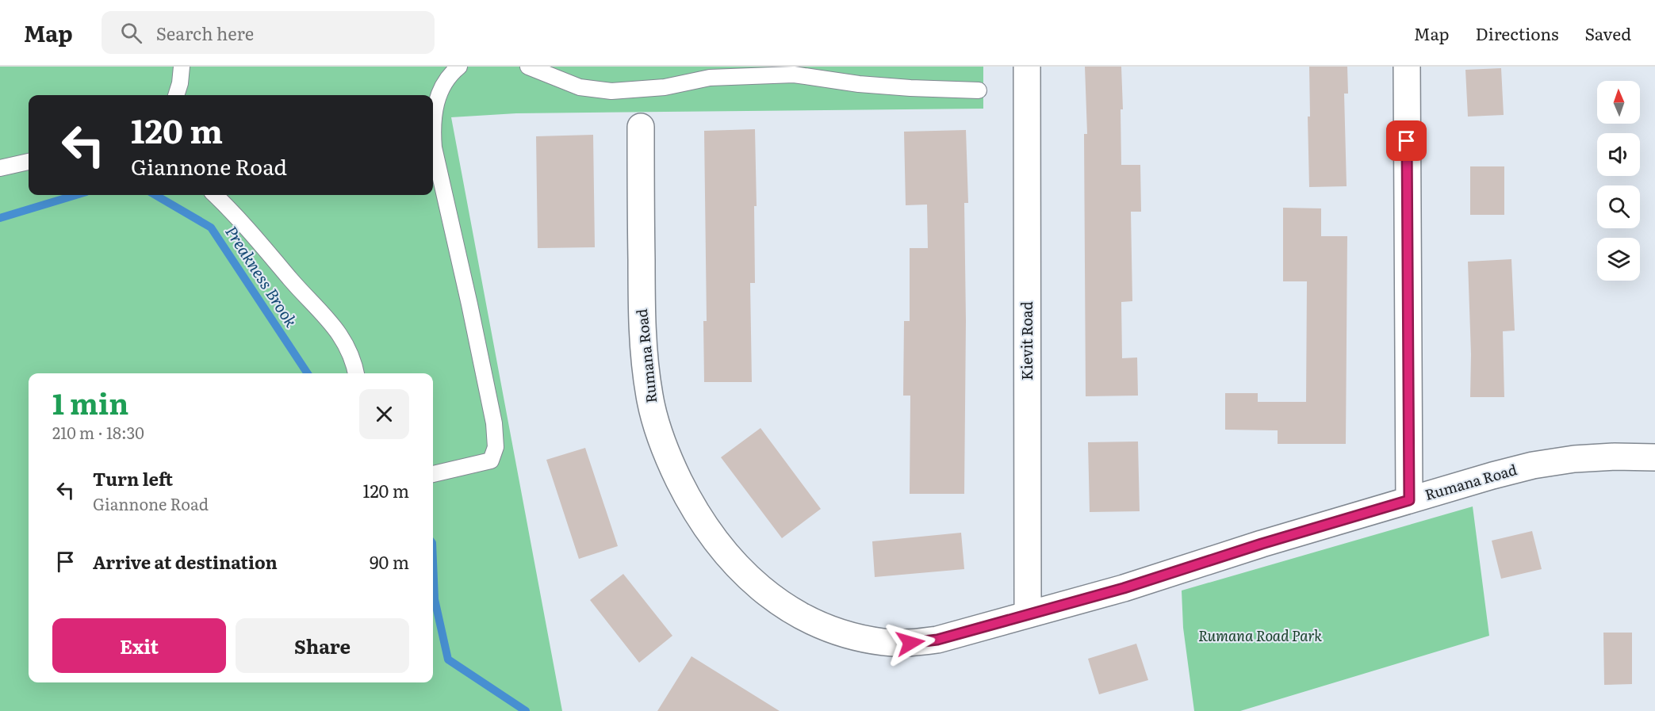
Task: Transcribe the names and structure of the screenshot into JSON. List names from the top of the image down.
{
  "streets": {
    "street": ["Kievit Road", "Rumana Road"]
  },
  "crossings": [
    ["Kievit Road", "Rumana Road"]
  ],
  "water": ["Preakness Brook"],
  "parks": ["Rumana Road Park"],
  "north": "top",
  "page": {
    "header": "Map",
    "search": "Search here",
    "nav": ["Map", "Directions", "Saved"],
    "turn": ["120 m", "Giannone Road"],
    "heading": ["1 min", "210 m · 18:30"],
    "list": [
      {
        "name": "Turn left",
        "note": "Giannone Road",
        "value": "120 m"
      },
      {
        "name": "Arrive at destination",
        "value": "90 m"
      }
    ],
    "buttons": ["Exit", "Share"]
  }
}
